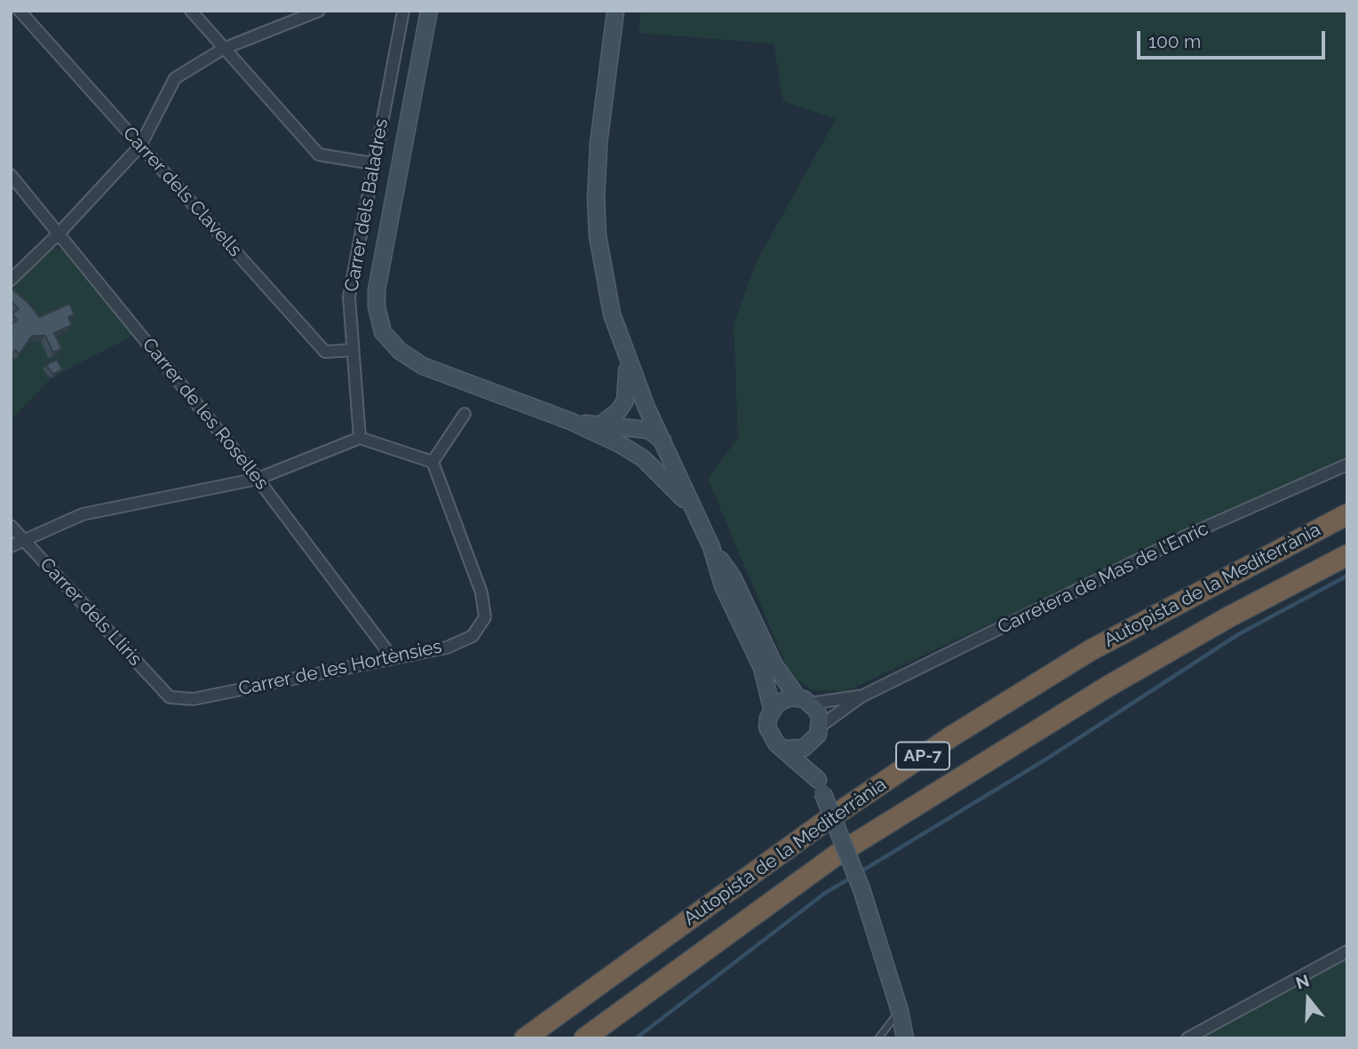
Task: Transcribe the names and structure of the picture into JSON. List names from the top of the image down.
{
  "streets": {
    "highway": ["Autopista de la Mediterrània", "AP-7"],
    "street": [
      "Carrer dels Clavells",
      "Carrer dels Baladres",
      "Carrer de les Roselles",
      "Carretera de Mas de l'Enric",
      "Carrer dels Lliris",
      "Carrer de les Hortènsies"
    ]
  },
  "crossings": [
    ["Carrer dels Clavells", "Carrer dels Baladres"],
    ["Carrer de les Roselles", "Carrer de les Hortènsies"],
    ["Carrer dels Lliris", "Carrer de les Hortènsies"]
  ],
  "scale_bar": "100 m",
  "north": "top"
}
